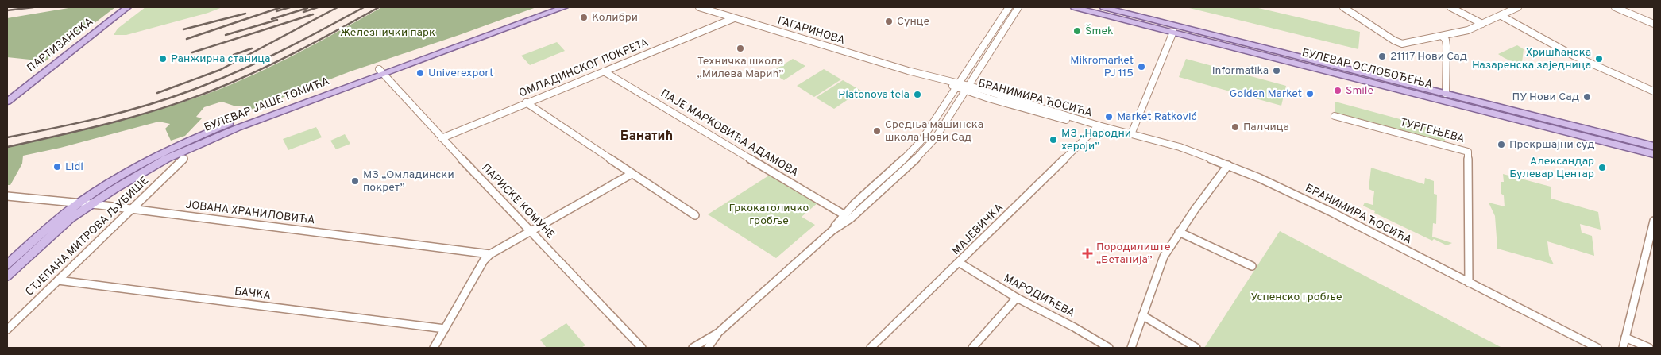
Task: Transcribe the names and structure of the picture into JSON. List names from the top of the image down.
{
  "streets": {
    "main road": ["ПАРТИЗАНСКА", "БУЛЕВАР ОСЛОБОЂЕЊА", "БУЛЕВАР ЈАШЕ ТОМИЋА"],
    "street": [
      "ГАГАРИНОВА",
      "ОМЛАДИНСКОГ ПОКРЕТА",
      "БРАНИМИРА ЋОСИЋА",
      "ТУРГЕЊЕВА",
      "ПАЈЕ МАРКОВИЋА АДАМОВА",
      "ПАРИСКЕ КОМУНЕ",
      "ЈОВАНА ХРАНИЛОВИЋА",
      "МАЈЕВИЧКА",
      "СТЈЕПАНА МИТРОВА ЉУБИШЕ",
      "БАЧКА",
      "МАРОДИЋЕВА"
    ]
  },
  "crossings": [
    ["ГАГАРИНОВА", "ОМЛАДИНСКОГ ПОКРЕТА"],
    ["ГАГАРИНОВА", "БРАНИМИРА ЋОСИЋА"],
    ["ОМЛАДИНСКОГ ПОКРЕТА", "ПАЈЕ МАРКОВИЋА АДАМОВА"],
    ["ОМЛАДИНСКОГ ПОКРЕТА", "ПАРИСКЕ КОМУНЕ"],
    ["БРАНИМИРА ЋОСИЋА", "ТУРГЕЊЕВА"],
    ["БРАНИМИРА ЋОСИЋА", "МАЈЕВИЧКА"],
    ["БУЛЕВАР ЈАШЕ ТОМИЋА", "ПАРИСКЕ КОМУНЕ"],
    ["БУЛЕВАР ЈАШЕ ТОМИЋА", "ЈОВАНА ХРАНИЛОВИЋА"],
    ["ЈОВАНА ХРАНИЛОВИЋА", "СТЈЕПАНА МИТРОВА ЉУБИШЕ"],
    ["МАЈЕВИЧКА", "МАРОДИЋЕВА"],
    ["СТЈЕПАНА МИТРОВА ЉУБИШЕ", "БАЧКА"]
  ],
  "districts": ["Банатић"],
  "parks": ["Железнички парк", "Гркокатоличко гробље", "Успенско гробље"],
  "places": {
    "other": [
      "Колибри",
      "Сунце",
      "Šmek",
      "Техничка школа „Милева Марић”",
      "21117 Нови Сад",
      "Ранжирна станица",
      "Хришћанска Назаренска заједница",
      "Mikromarket PJ 115",
      "Informatika",
      "Univerexport",
      "Smile",
      "Golden Market",
      "Platonova tela",
      "ПУ Нови Сад",
      "Market Ratković",
      "Палчица",
      "Средња машинска школа Нови Сад",
      "МЗ „Народни хероји”",
      "Прекршајни суд",
      "Lidl",
      "Александар Булевар Центар",
      "МЗ „Омладински покрет”"
    ],
    "health": ["Породилиште „Бетанија”"]
  }
}
